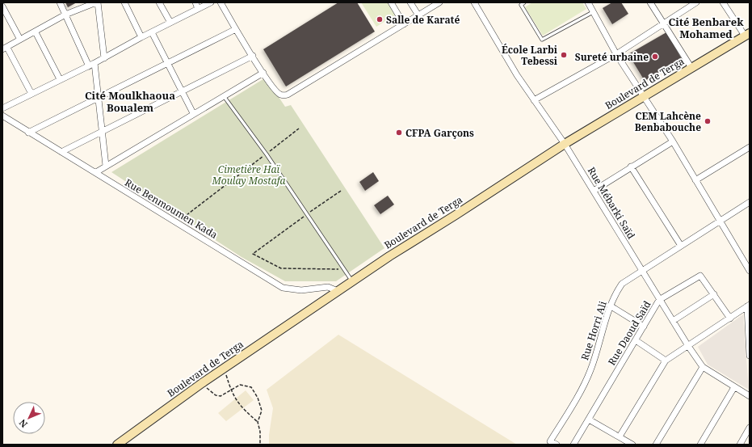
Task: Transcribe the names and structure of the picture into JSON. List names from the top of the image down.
{
  "streets": {
    "main road": ["Boulevard de Terga"],
    "street": [
      "Rue Mébarki Saïd",
      "Rue Benmoumen Kada",
      "Rue Horri Ali",
      "Rue Daoud Saïd"
    ]
  },
  "crossings": [
    ["Boulevard de Terga", "Rue Mébarki Saïd"],
    ["Boulevard de Terga", "Rue Benmoumen Kada"],
    ["Rue Mébarki Saïd", "Rue Horri Ali"],
    ["Rue Mébarki Saïd", "Rue Daoud Saïd"]
  ],
  "districts": ["Cité Benbarek Mohamed", "Cité Moulkhaoua Boualem"],
  "parks": ["Cimetière Haï Moulay Mostafa"],
  "places": [
    "Salle de Karaté",
    "École Larbi Tebessi",
    "Sureté urbaine",
    "CEM Lahcène Benbabouche",
    "CFPA Garçons"
  ],
  "north": "bottom left"
}
